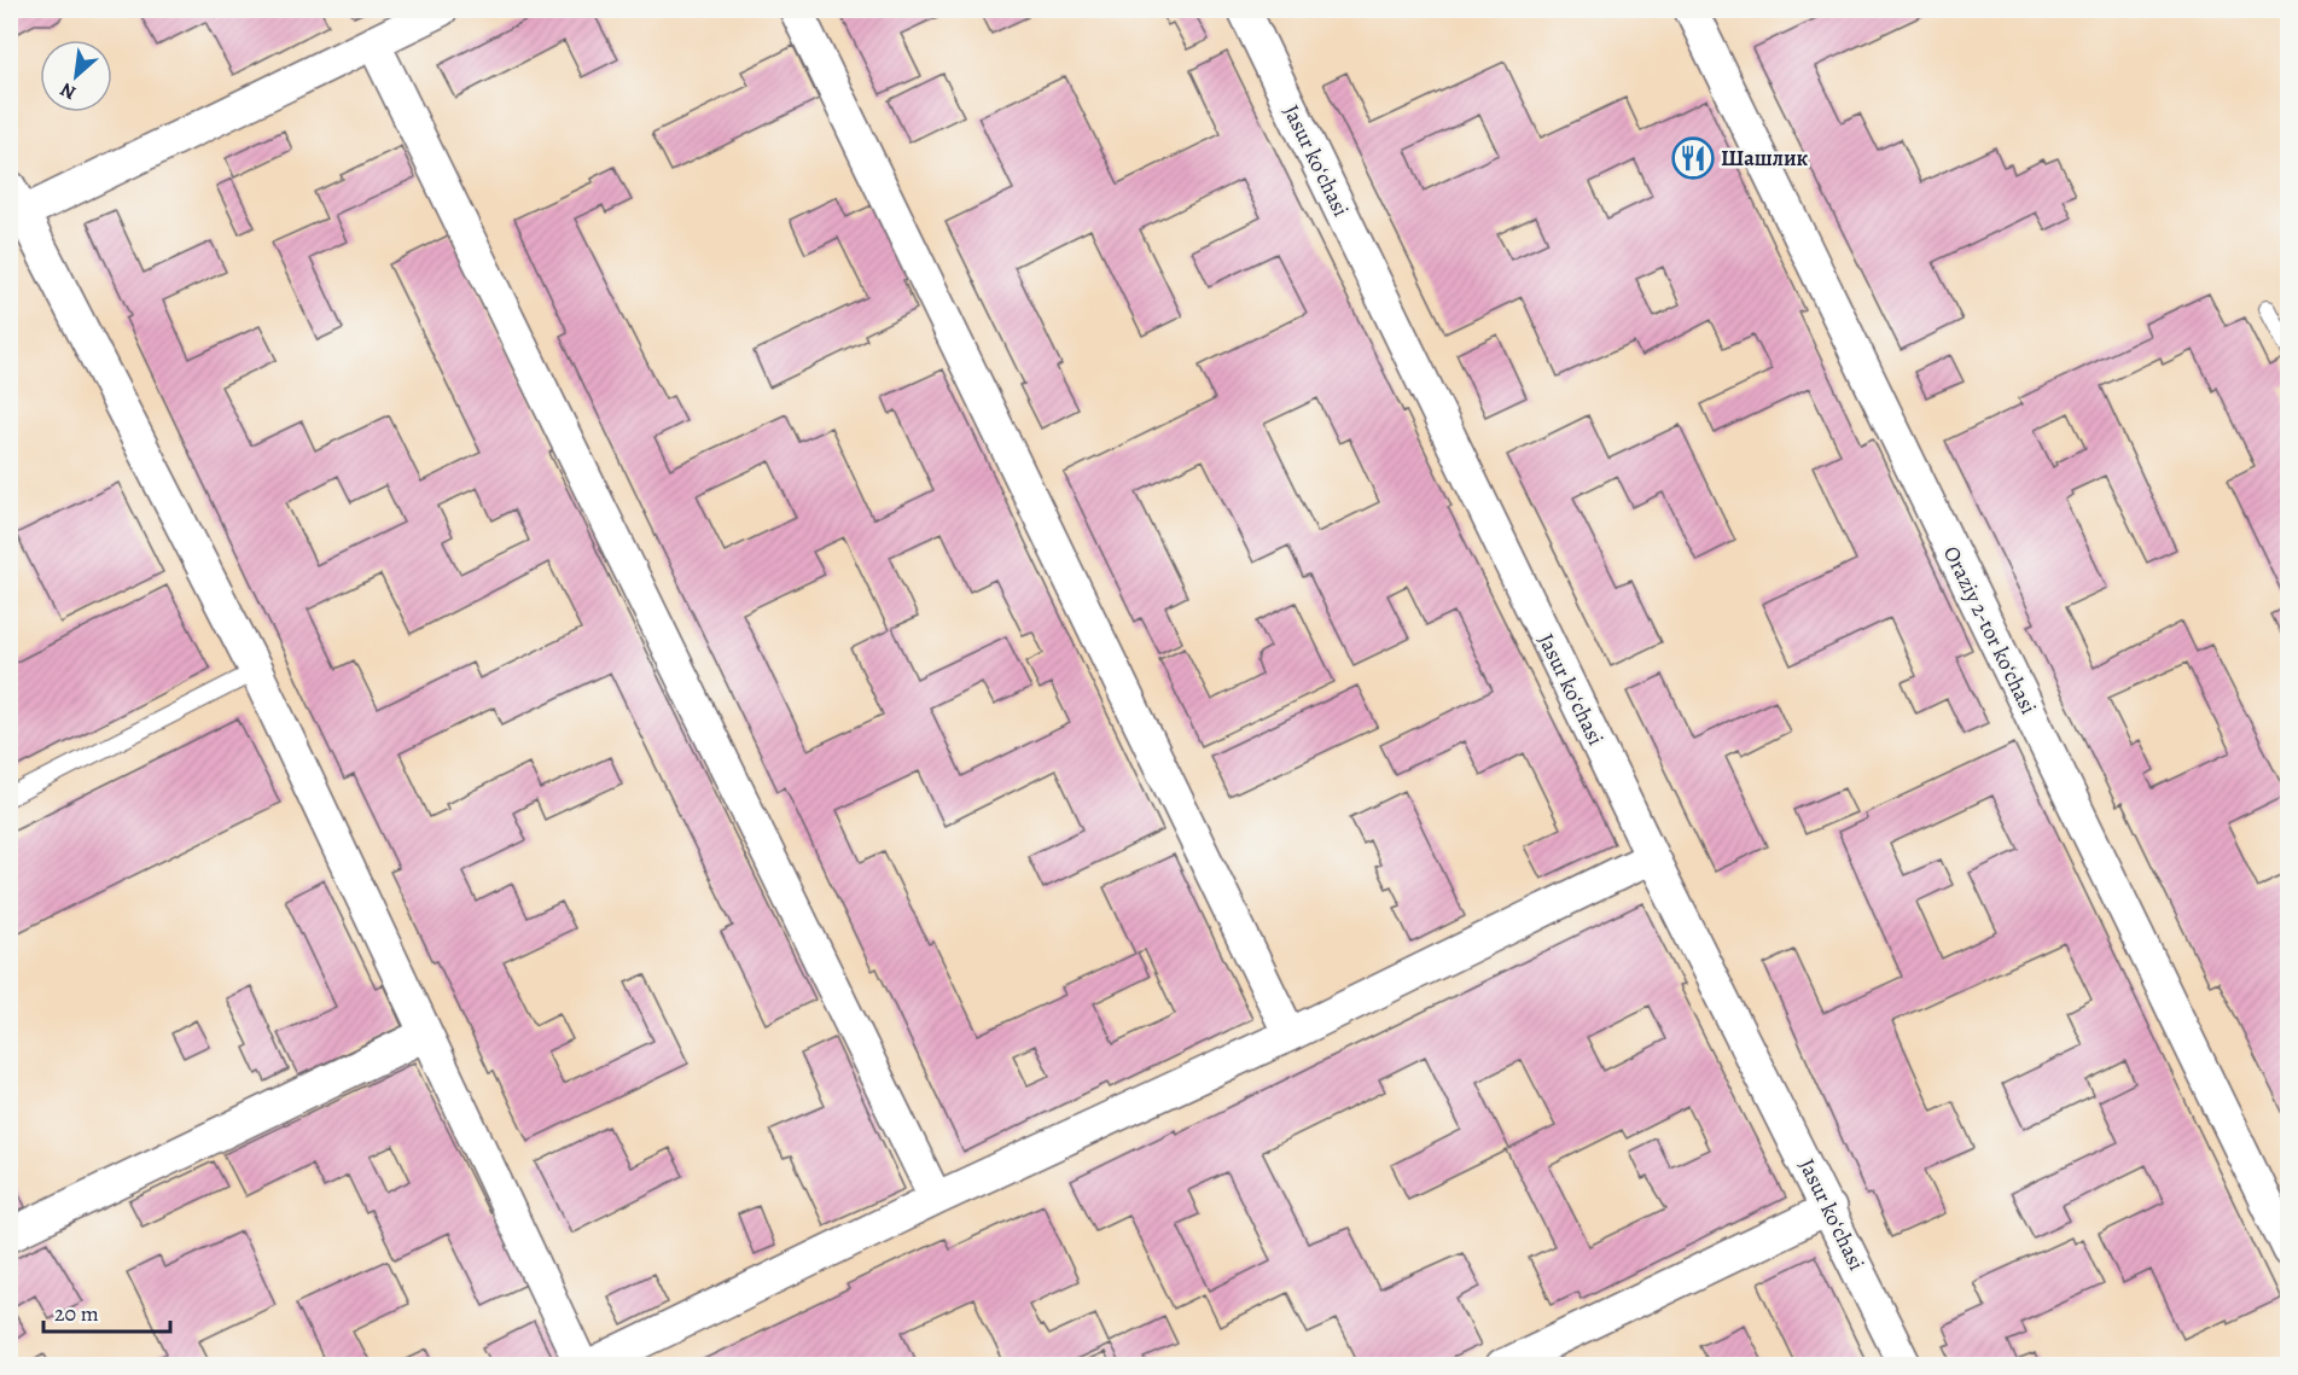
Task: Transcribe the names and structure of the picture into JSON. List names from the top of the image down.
{
  "streets": {
    "street": ["Jasur koʻchasi", "Oraziy 2-tor koʻchasi"]
  },
  "places": {
    "restaurant": ["Шашлик"]
  },
  "scale_bar": "20 m",
  "north": "bottom left"
}
